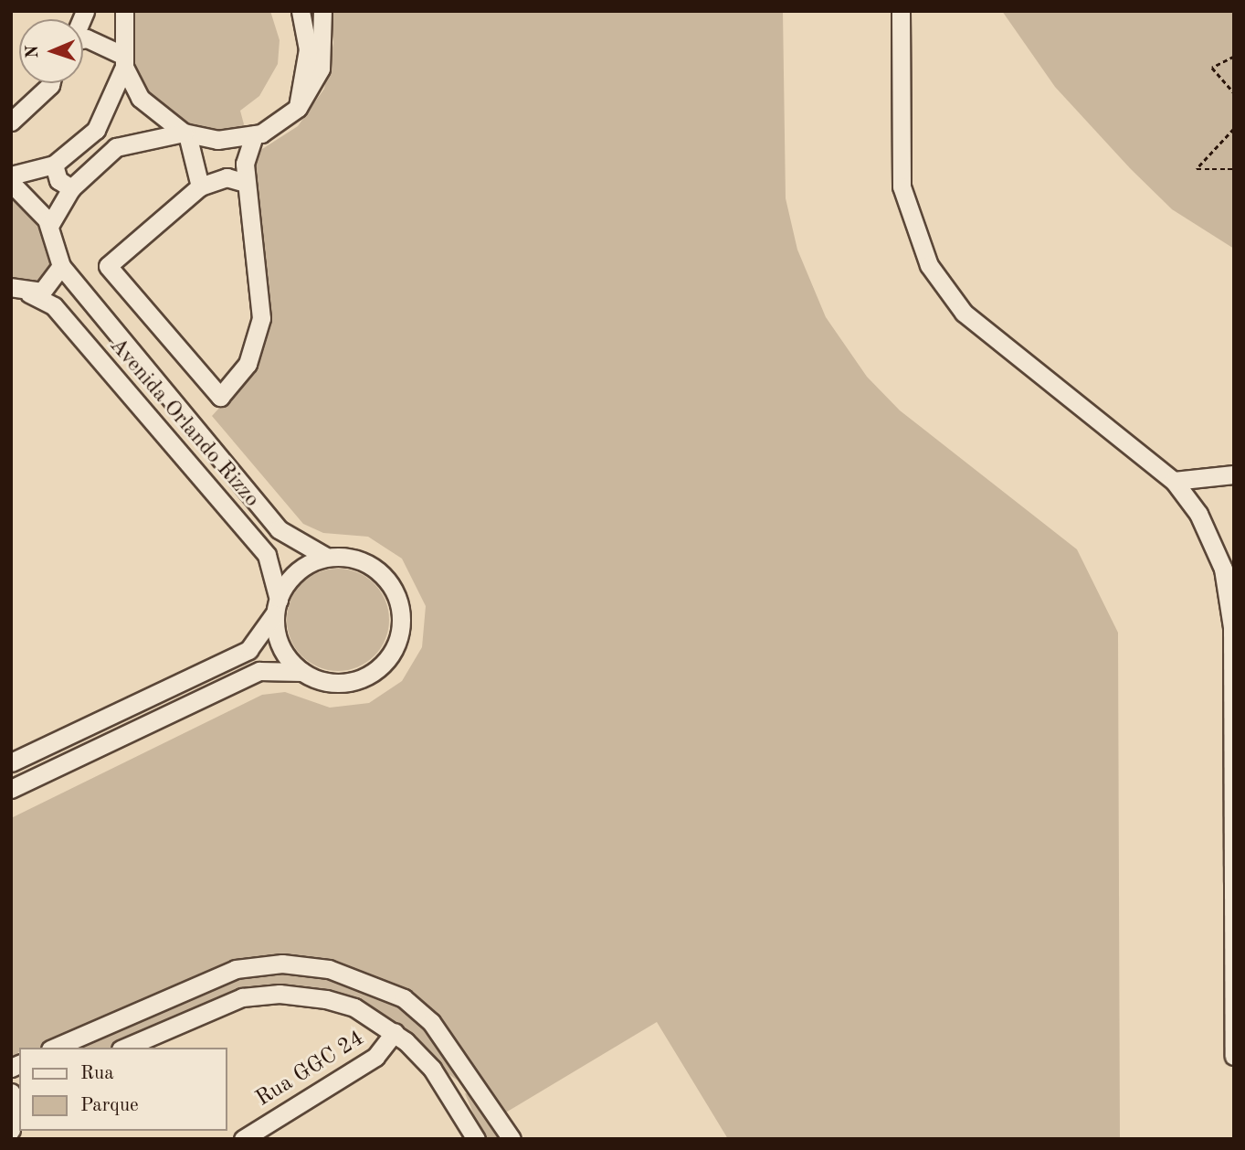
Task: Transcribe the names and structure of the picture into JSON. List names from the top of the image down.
{
  "streets": {
    "street": ["Avenida Orlando Rizzo", "Rua GGC 24"]
  },
  "legend": ["Rua", "Parque"],
  "north": "left"
}
